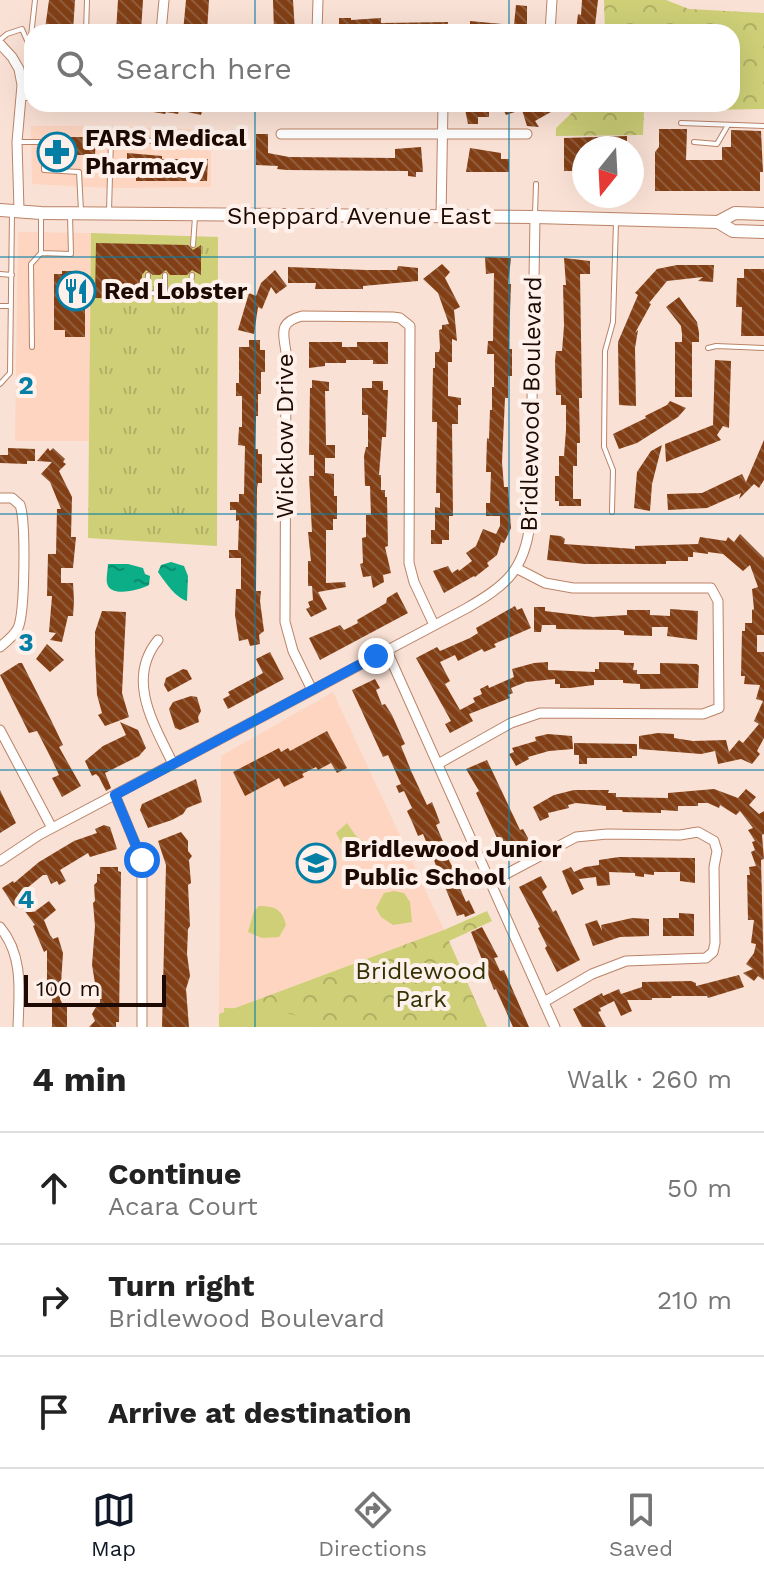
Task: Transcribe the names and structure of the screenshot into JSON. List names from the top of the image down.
{
  "streets": {
    "main road": ["Sheppard Avenue East"],
    "street": ["Bridlewood Boulevard", "Wicklow Drive"]
  },
  "crossings": [
    ["Sheppard Avenue East", "Bridlewood Boulevard"]
  ],
  "parks": ["Bridlewood Park"],
  "places": {
    "pharmacy": ["FARS Medical Pharmacy"],
    "restaurant": ["Red Lobster"],
    "school or university": ["Bridlewood Junior Public School"]
  },
  "scale_bar": "100 m",
  "north": "bottom",
  "page": {
    "search": "Search here",
    "scale": "100 m",
    "heading": ["4 min", "Walk · 260 m"],
    "list": [
      ["Continue", "Acara Court", "50 m"],
      ["Turn right", "Bridlewood Boulevard", "210 m"],
      "Arrive at destination"
    ],
    "nav": ["Map", "Directions", "Saved"]
  },
  "grid": {
    "rows": ["2", "3", "4"]
  }
}
